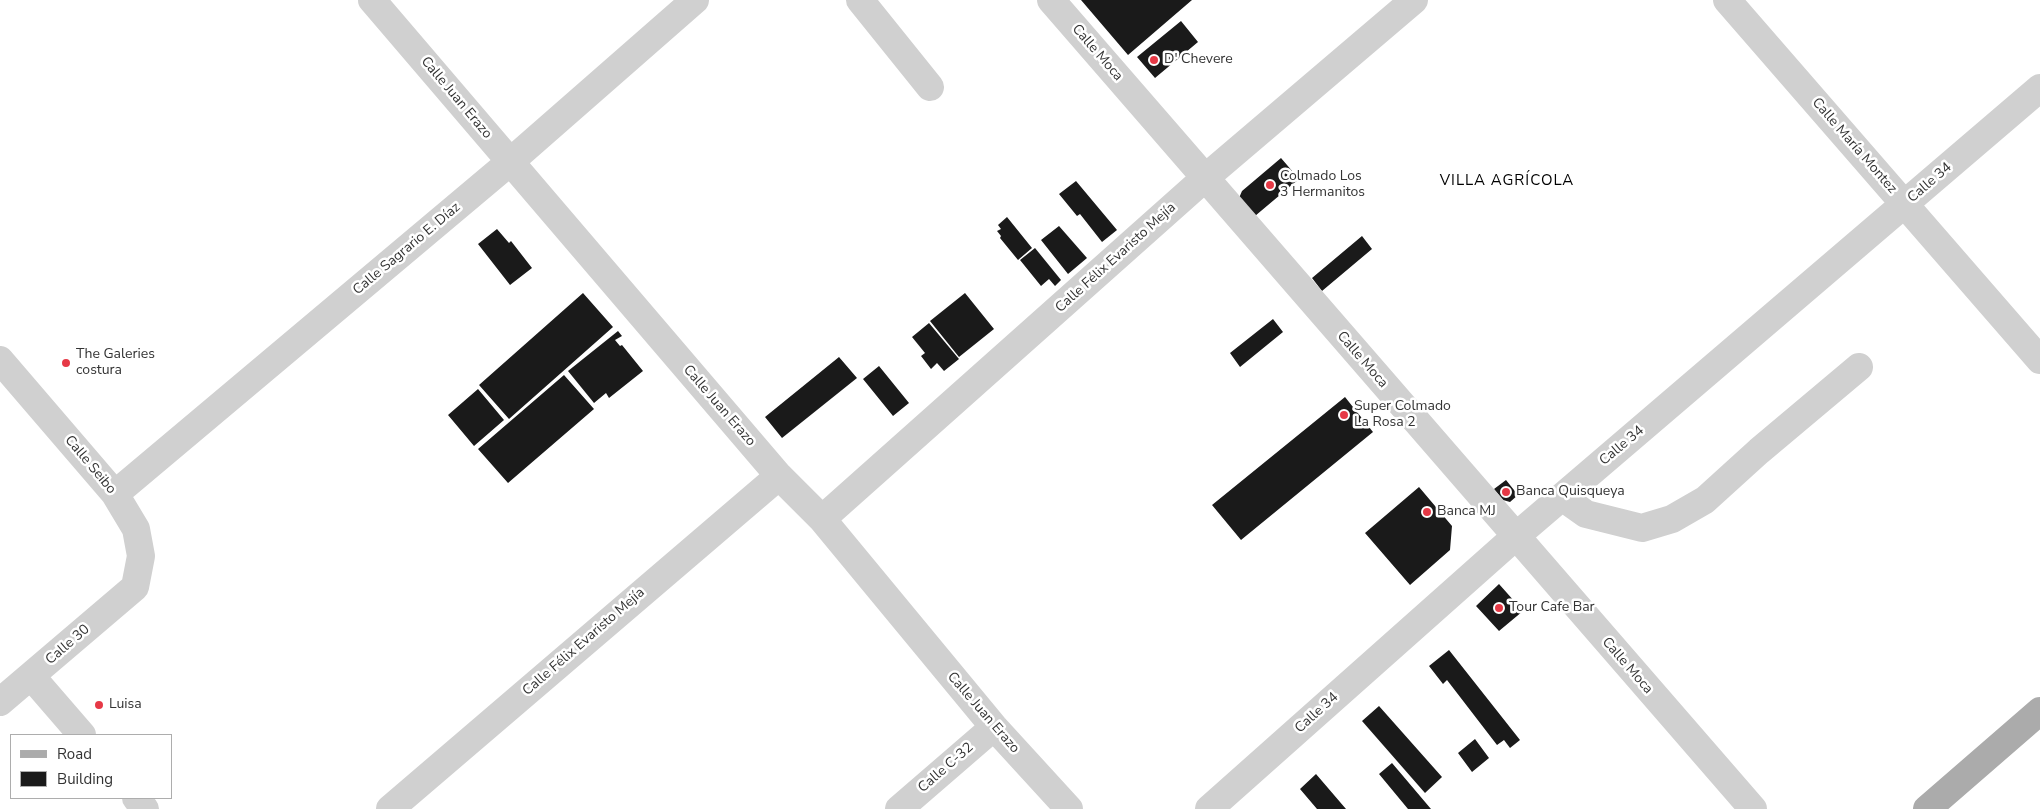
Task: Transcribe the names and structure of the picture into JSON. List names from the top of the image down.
{
  "streets": {
    "street": [
      "Calle Moca",
      "Calle Juan Erazo",
      "Calle María Montez",
      "Calle 34",
      "Calle Sagrario E. Díaz",
      "Calle Félix Evaristo Mejía",
      "Calle Seibo",
      "Calle 30",
      "Calle C-32"
    ]
  },
  "crossings": [
    ["Calle Moca", "Calle 34"],
    ["Calle Moca", "Calle Félix Evaristo Mejía"],
    ["Calle Juan Erazo", "Calle Sagrario E. Díaz"],
    ["Calle Juan Erazo", "Calle Félix Evaristo Mejía"],
    ["Calle Juan Erazo", "Calle C-32"],
    ["Calle María Montez", "Calle 34"],
    ["Calle Sagrario E. Díaz", "Calle Seibo"],
    ["Calle Seibo", "Calle 30"]
  ],
  "districts": ["VILLA AGRÍCOLA"],
  "places": [
    "D' Chevere",
    "Colmado Los 3 Hermanitos",
    "The Galeries costura",
    "Super Colmado La Rosa 2",
    "Banca Quisqueya",
    "Banca MJ",
    "Tour Cafe Bar",
    "Luisa"
  ],
  "legend": ["Road", "Building"]
}
